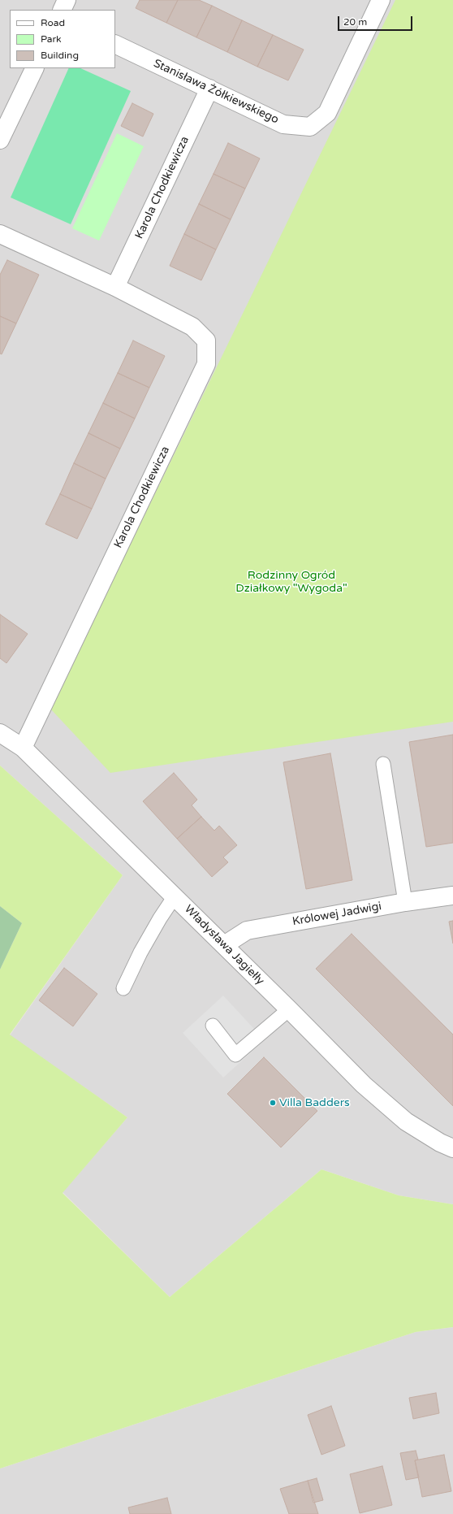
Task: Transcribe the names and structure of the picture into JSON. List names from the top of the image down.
{
  "streets": {
    "street": [
      "Stanisława Żółkiewskiego",
      "Karola Chodkiewicza",
      "Królowej Jadwigi",
      "Władysława Jagiełły"
    ]
  },
  "crossings": [
    ["Stanisława Żółkiewskiego", "Karola Chodkiewicza"],
    ["Karola Chodkiewicza", "Władysława Jagiełły"],
    ["Królowej Jadwigi", "Władysława Jagiełły"]
  ],
  "parks": ["Rodzinny Ogród Działkowy \"Wygoda\""],
  "places": ["Villa Badders"],
  "legend": ["Road", "Park", "Building"],
  "scale_bar": "20 m"
}
